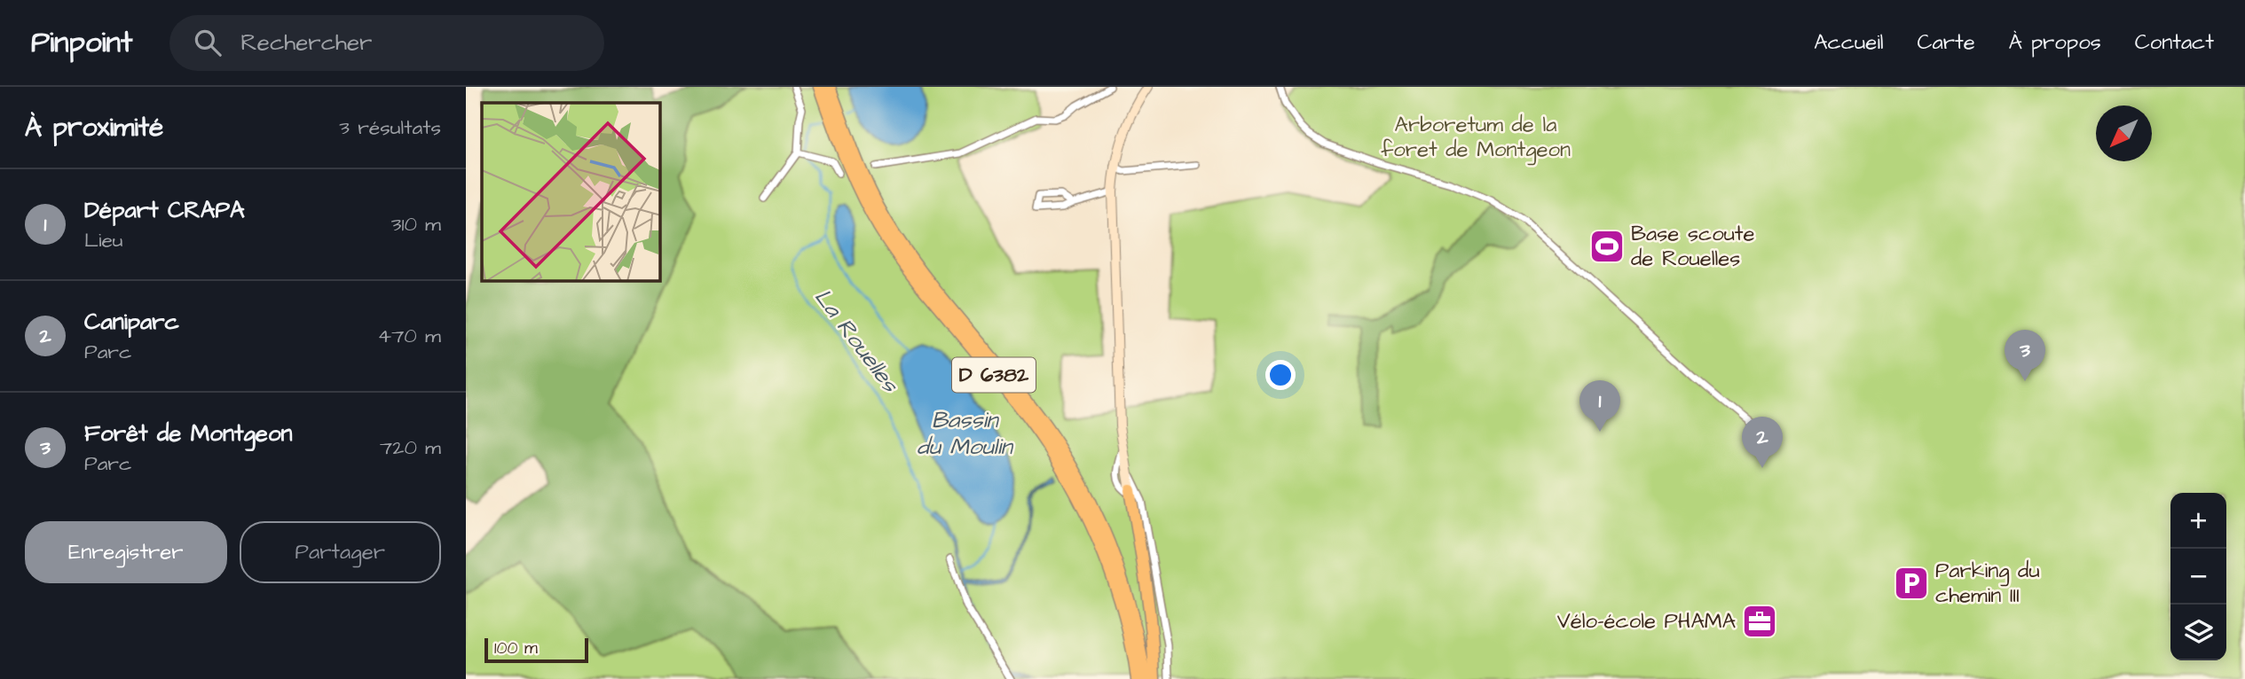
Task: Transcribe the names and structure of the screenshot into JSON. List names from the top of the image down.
{
  "streets": {
    "highway": ["D 6382"]
  },
  "water": ["La Rouelles", "Bassin du Moulin"],
  "parks": ["Arboretum de la foret de Montgeon"],
  "places": {
    "sports": ["Base scoute de Rouelles"],
    "parking": ["Parking du chemin III"],
    "office": ["Vélo-école PHAMA"]
  },
  "scale_bar": "100 m",
  "north": "bottom left",
  "page": {
    "header": "Pinpoint",
    "search": "Rechercher",
    "nav": [
      "Accueil",
      "Carte",
      "À propos",
      "Contact"
    ],
    "heading": ["À proximité", "3 résultats"],
    "list": [
      {
        "mark": "1",
        "name": "Départ CRAPA",
        "note": "Lieu",
        "value": "310 m"
      },
      {
        "mark": "2",
        "name": "Caniparc",
        "note": "Parc",
        "value": "470 m"
      },
      {
        "mark": "3",
        "name": "Forêt de Montgeon",
        "note": "Parc",
        "value": "720 m"
      }
    ],
    "pins": ["3", "1", "2"],
    "map_buttons": ["+", "−"],
    "buttons": ["Enregistrer", "Partager"],
    "scale": "100 m"
  }
}
